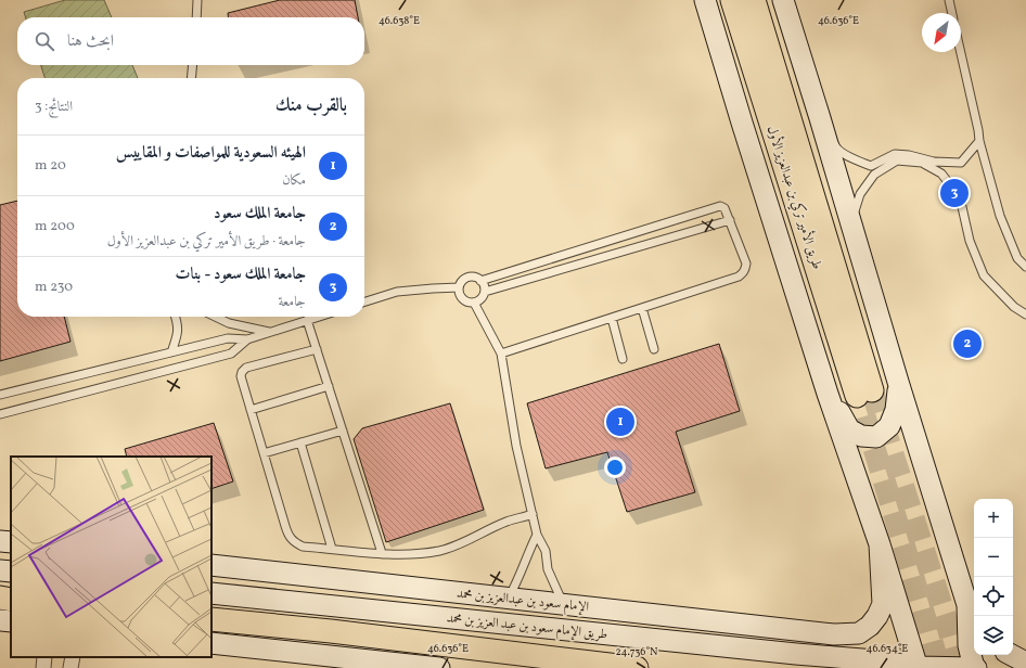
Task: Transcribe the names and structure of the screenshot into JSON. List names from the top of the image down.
{
  "streets": {
    "main road": ["طريق الأمير تركي بن عبدالعزيز الأول", "الإمام سعود بن عبدالعزيز بن محمد", "طريق الإمام سعود بن عبد العزيز بن محمد"]
  },
  "north": "bottom left",
  "page": {
    "search": "ابحث هنا",
    "heading": ["بالقرب منك", "النتائج: 3"],
    "list": [
      {
        "mark": "1",
        "name": "الهيئه السعودية للمواصفات و المقاييس",
        "note": "مكان",
        "value": "20 m"
      },
      {
        "mark": "2",
        "name": "جامعة الملك سعود",
        "note": "جامعة · طريق الأمير تركي بن عبدالعزيز الأول",
        "value": "200 m"
      },
      {
        "mark": "3",
        "name": "جامعة الملك سعود - بنات",
        "note": "جامعة",
        "value": "230 m"
      }
    ],
    "pins": ["3", "2", "1"],
    "map_buttons": ["+", "−"]
  },
  "coordinates": [
    "46.638°E",
    "46.636°E",
    "46.634°E",
    "24.736°N"
  ]
}
